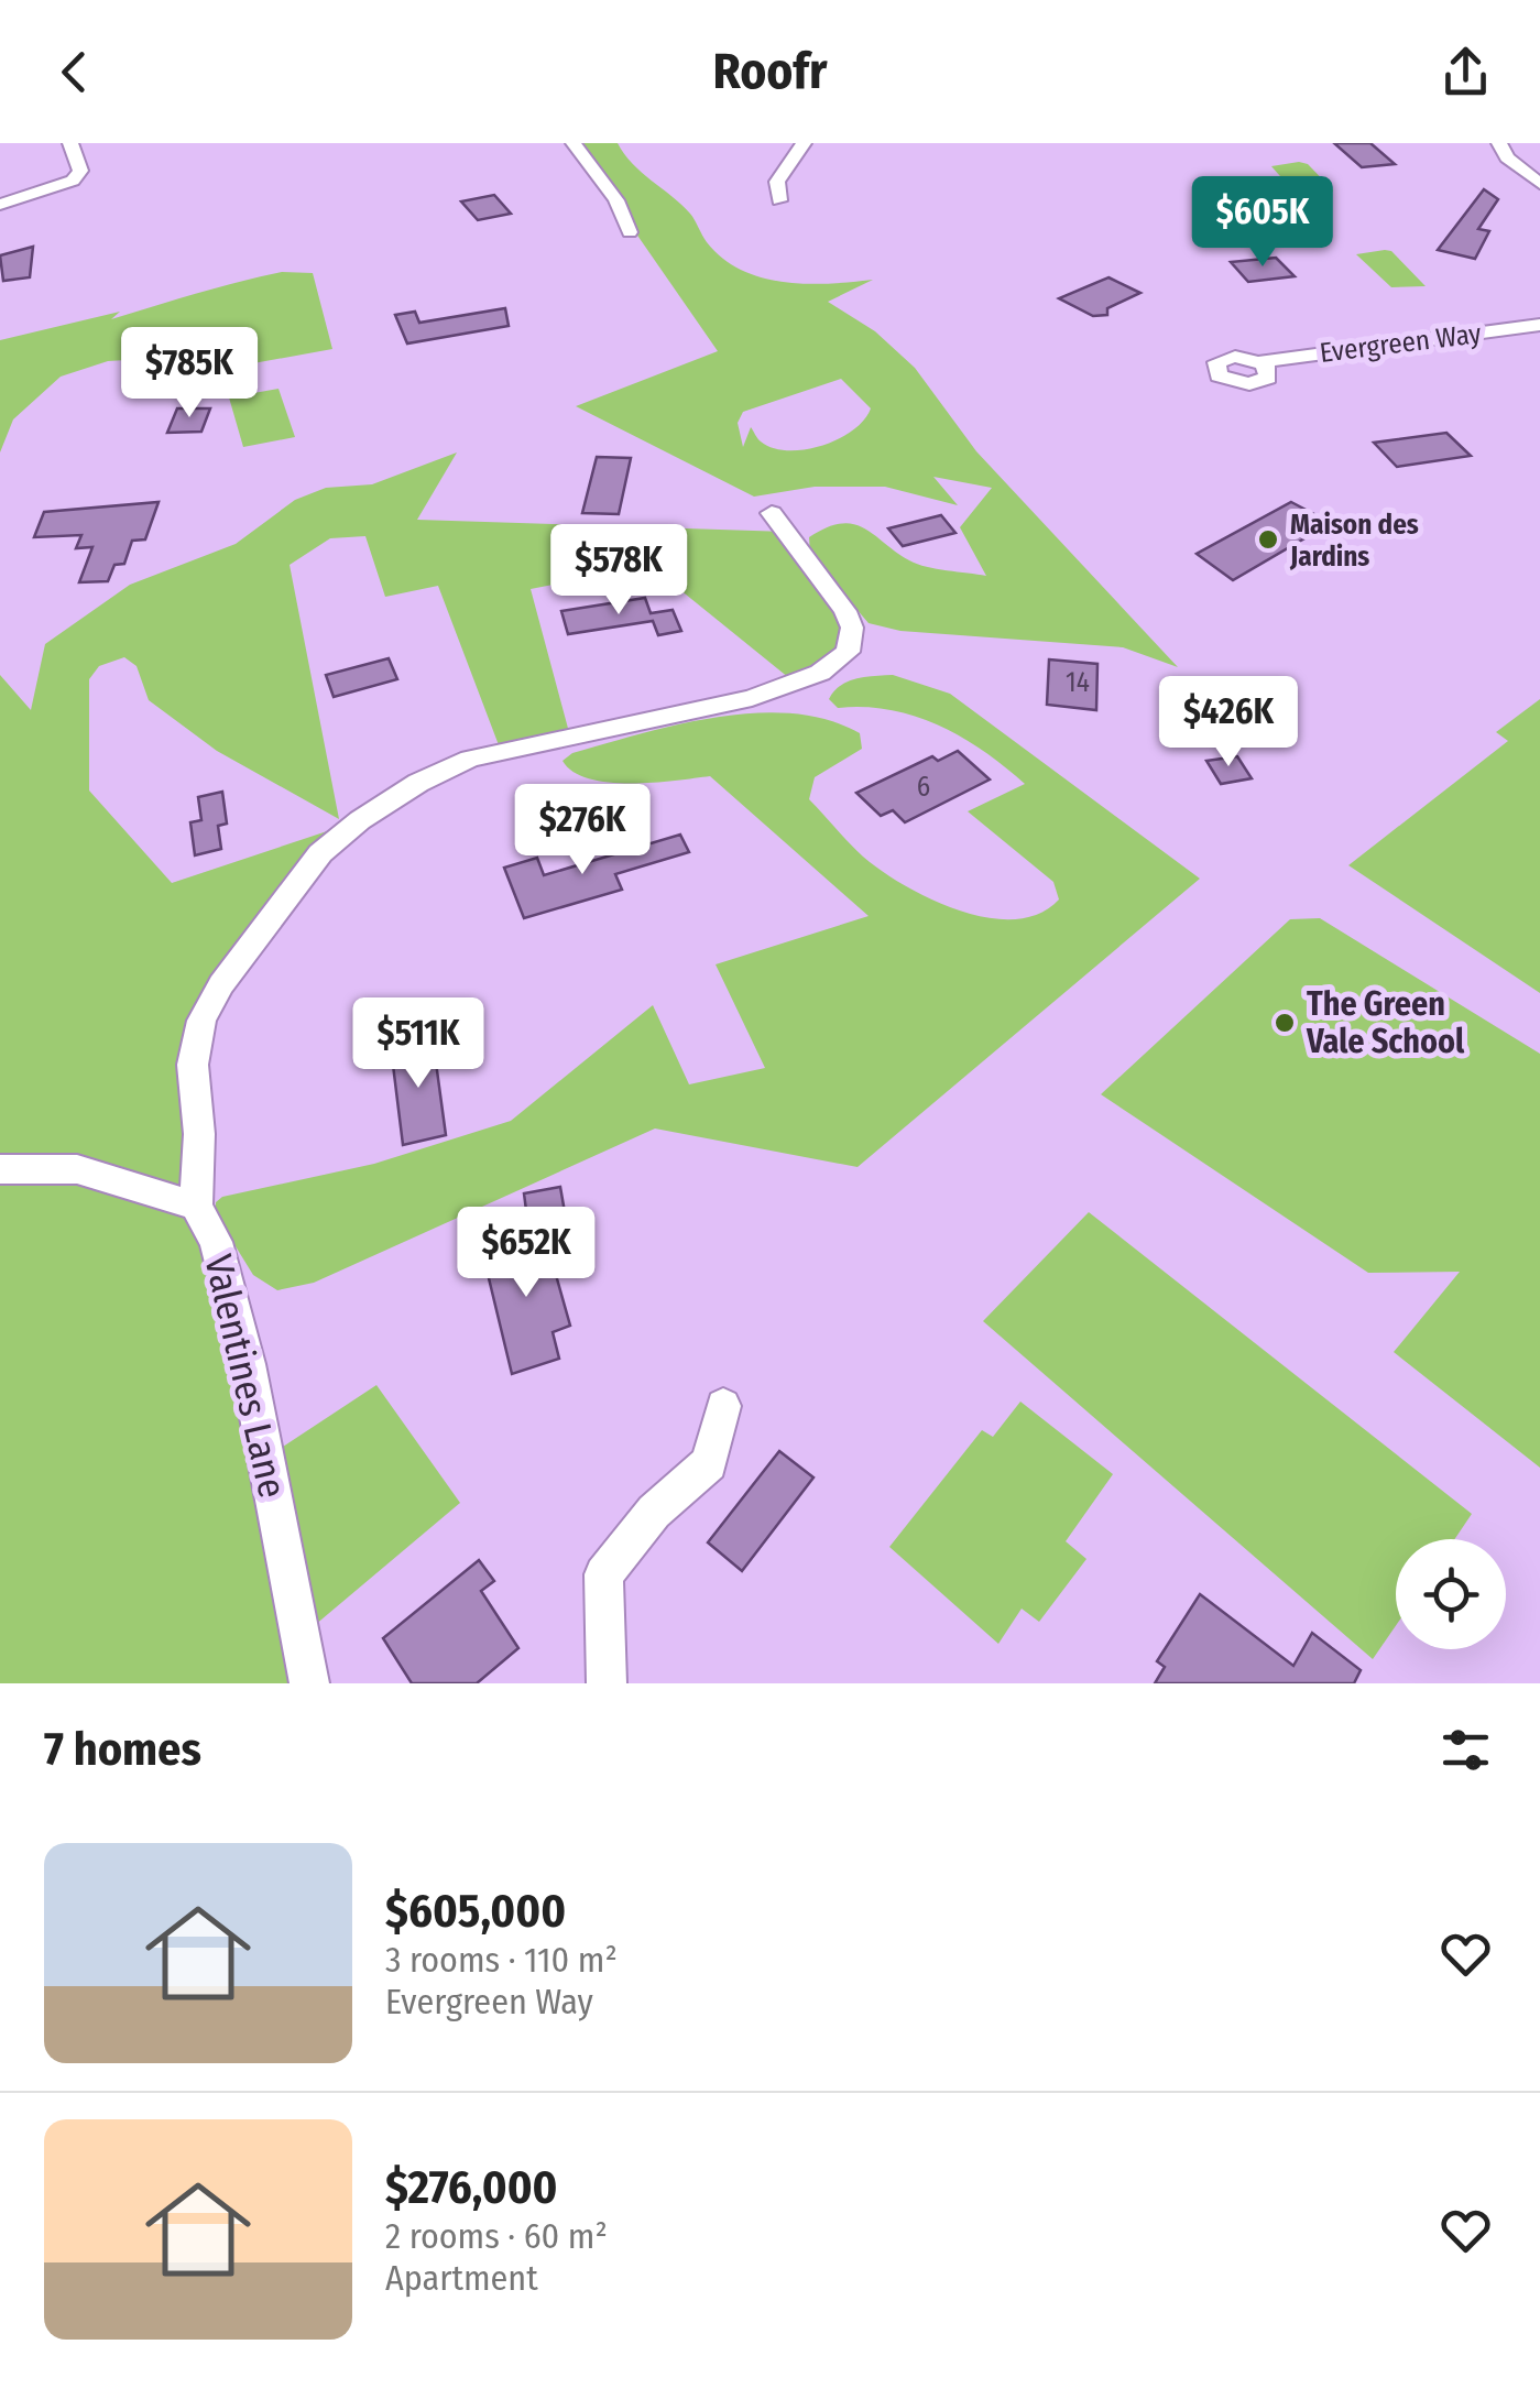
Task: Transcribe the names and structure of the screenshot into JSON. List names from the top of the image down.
{
  "streets": {
    "street": ["Evergreen Way", "Valentines Lane"]
  },
  "places": ["Maison des Jardins", "The Green Vale School"],
  "house_numbers": ["14", "6"],
  "page": {
    "header": "Roofr",
    "price": [
      "$605K",
      "$785K",
      "$578K",
      "$426K",
      "$276K",
      "$511K",
      "$652K"
    ],
    "heading": "7 homes",
    "list": [
      {
        "name": "$605,000",
        "note": "3 rooms · 110 m² · Evergreen Way"
      },
      {
        "name": "$276,000",
        "note": "2 rooms · 60 m² · Apartment"
      }
    ]
  }
}
